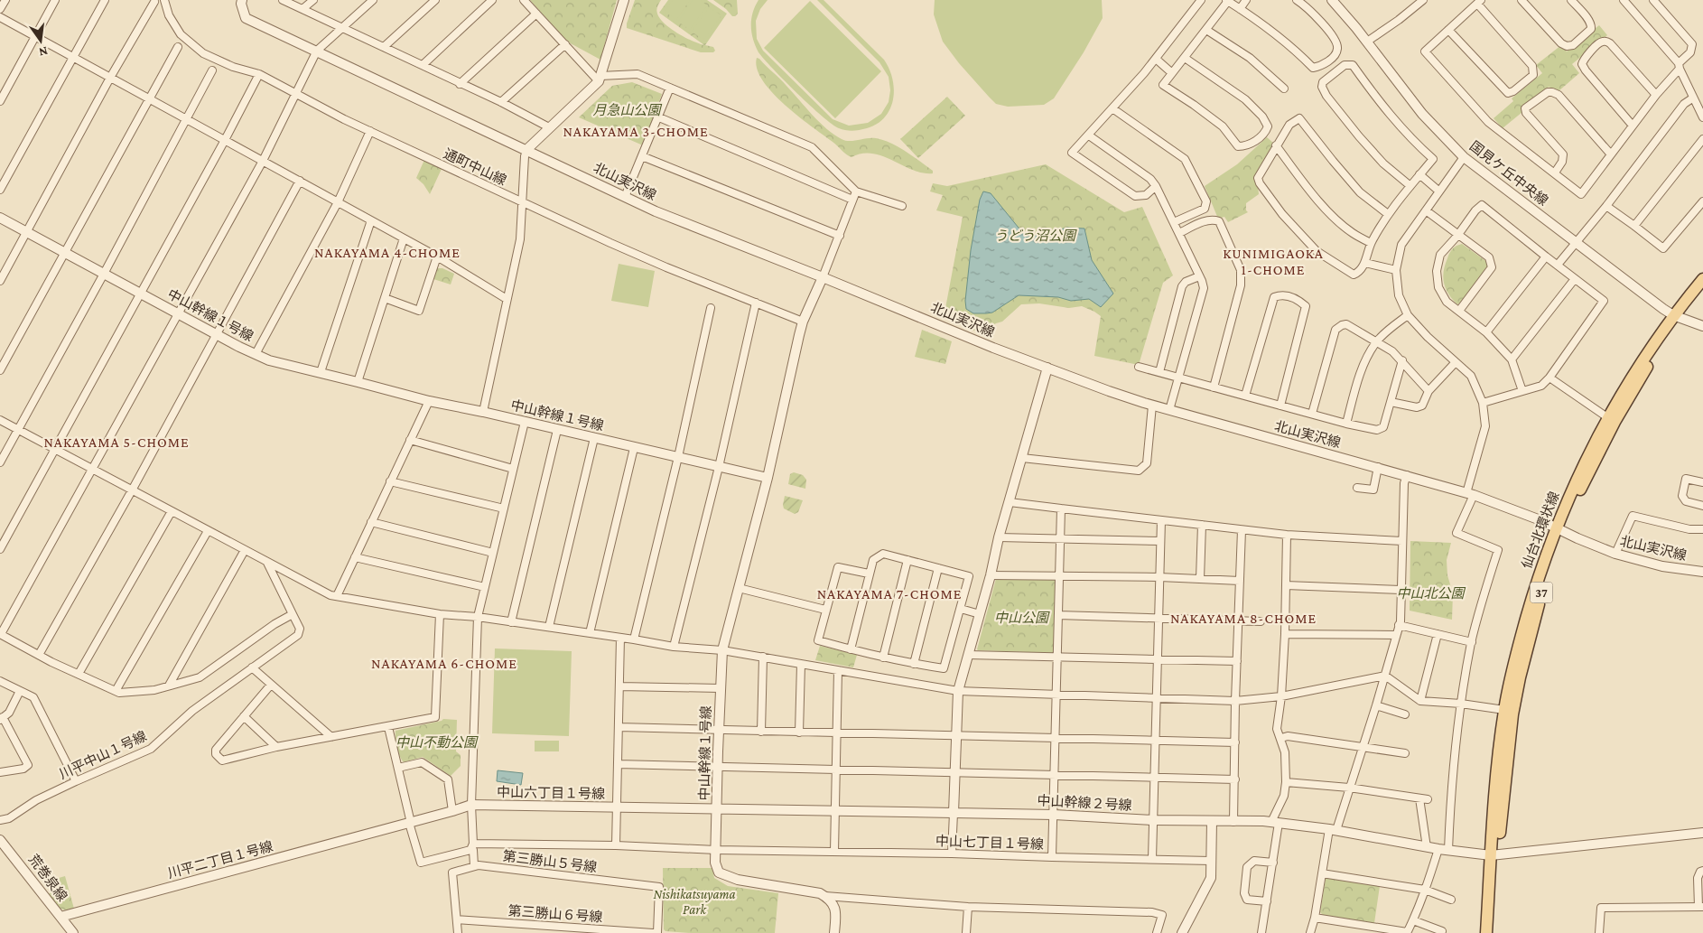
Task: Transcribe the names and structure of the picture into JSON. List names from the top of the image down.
{
  "streets": {
    "main road": ["仙台北環状線", "37"],
    "street": [
      "通町中山線",
      "国見ケ丘中央線",
      "北山実沢線",
      "中山幹線１号線",
      "川平中山１号線",
      "中山六丁目１号線",
      "中山幹線２号線",
      "中山七丁目１号線",
      "川平二丁目１号線",
      "第三勝山５号線",
      "荒巻泉線",
      "第三勝山６号線"
    ]
  },
  "crossings": [
    ["国見ケ丘中央線", "仙台北環状線"],
    ["北山実沢線", "仙台北環状線"],
    ["中山幹線１号線", "中山六丁目１号線"],
    ["中山幹線１号線", "中山幹線２号線"],
    ["中山幹線１号線", "中山七丁目１号線"],
    ["仙台北環状線", "中山幹線２号線"],
    ["中山六丁目１号線", "中山幹線２号線"],
    ["中山六丁目１号線", "中山七丁目１号線"],
    ["中山六丁目１号線", "川平二丁目１号線"],
    ["中山幹線２号線", "中山七丁目１号線"],
    ["川平二丁目１号線", "荒巻泉線"],
    ["第三勝山５号線", "第三勝山６号線"]
  ],
  "districts": [
    "NAKAYAMA 3-CHOME",
    "NAKAYAMA 4-CHOME",
    "KUNIMIGAOKA 1-CHOME",
    "NAKAYAMA 5-CHOME",
    "NAKAYAMA 7-CHOME",
    "NAKAYAMA 8-CHOME",
    "NAKAYAMA 6-CHOME"
  ],
  "parks": [
    "月急山公園",
    "うどう沼公園",
    "中山北公園",
    "中山公園",
    "中山不動公園",
    "Nishikatsuyama Park"
  ],
  "north": "bottom"
}
